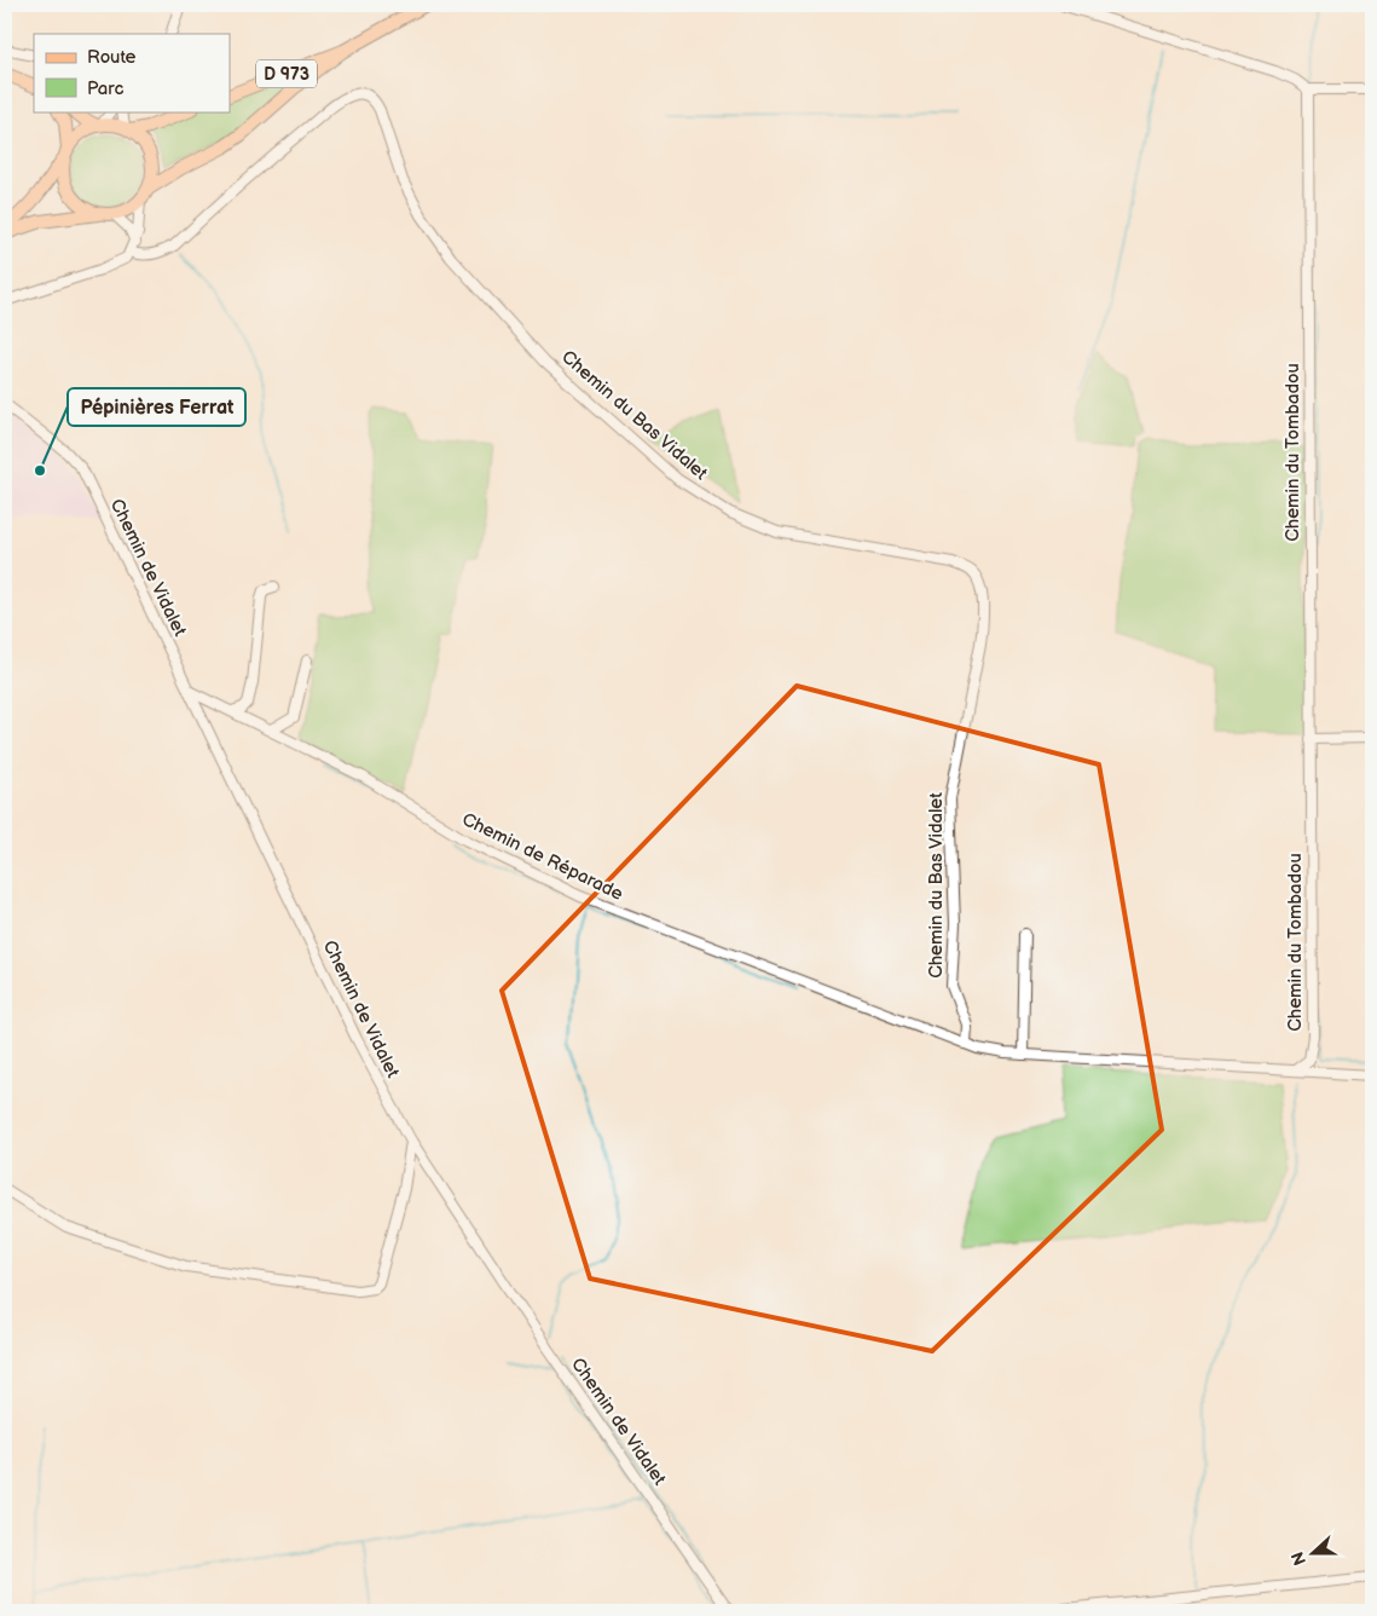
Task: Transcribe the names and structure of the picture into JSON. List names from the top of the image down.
{
  "streets": {
    "main road": ["D 973"],
    "street": [
      "Chemin du Bas Vidalet",
      "Chemin du Tombadou",
      "Chemin de Vidalet",
      "Chemin de Réparade"
    ]
  },
  "crossings": [
    ["Chemin du Bas Vidalet", "Chemin de Réparade"],
    ["Chemin du Tombadou", "Chemin de Réparade"],
    ["Chemin de Vidalet", "Chemin de Réparade"]
  ],
  "places": ["Pépinières Ferrat"],
  "legend": ["Route", "Parc"],
  "north": "left"
}
